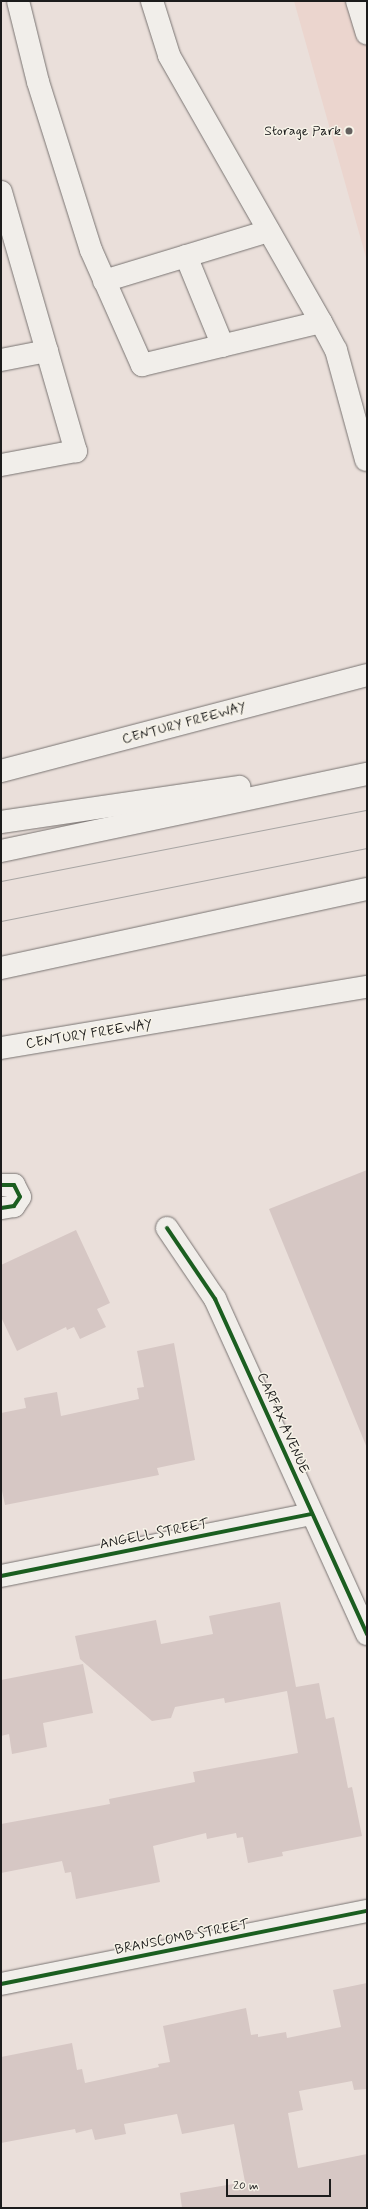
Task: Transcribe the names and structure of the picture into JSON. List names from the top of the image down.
{
  "streets": {
    "main road": [
      "CENTURY FREEWAY",
      "CARFAX AVENUE",
      "ANGELL STREET",
      "BRANSCOMB STREET"
    ]
  },
  "crossings": [
    ["CARFAX AVENUE", "ANGELL STREET"]
  ],
  "places": ["Storage Park"],
  "scale_bar": "20 m"
}
